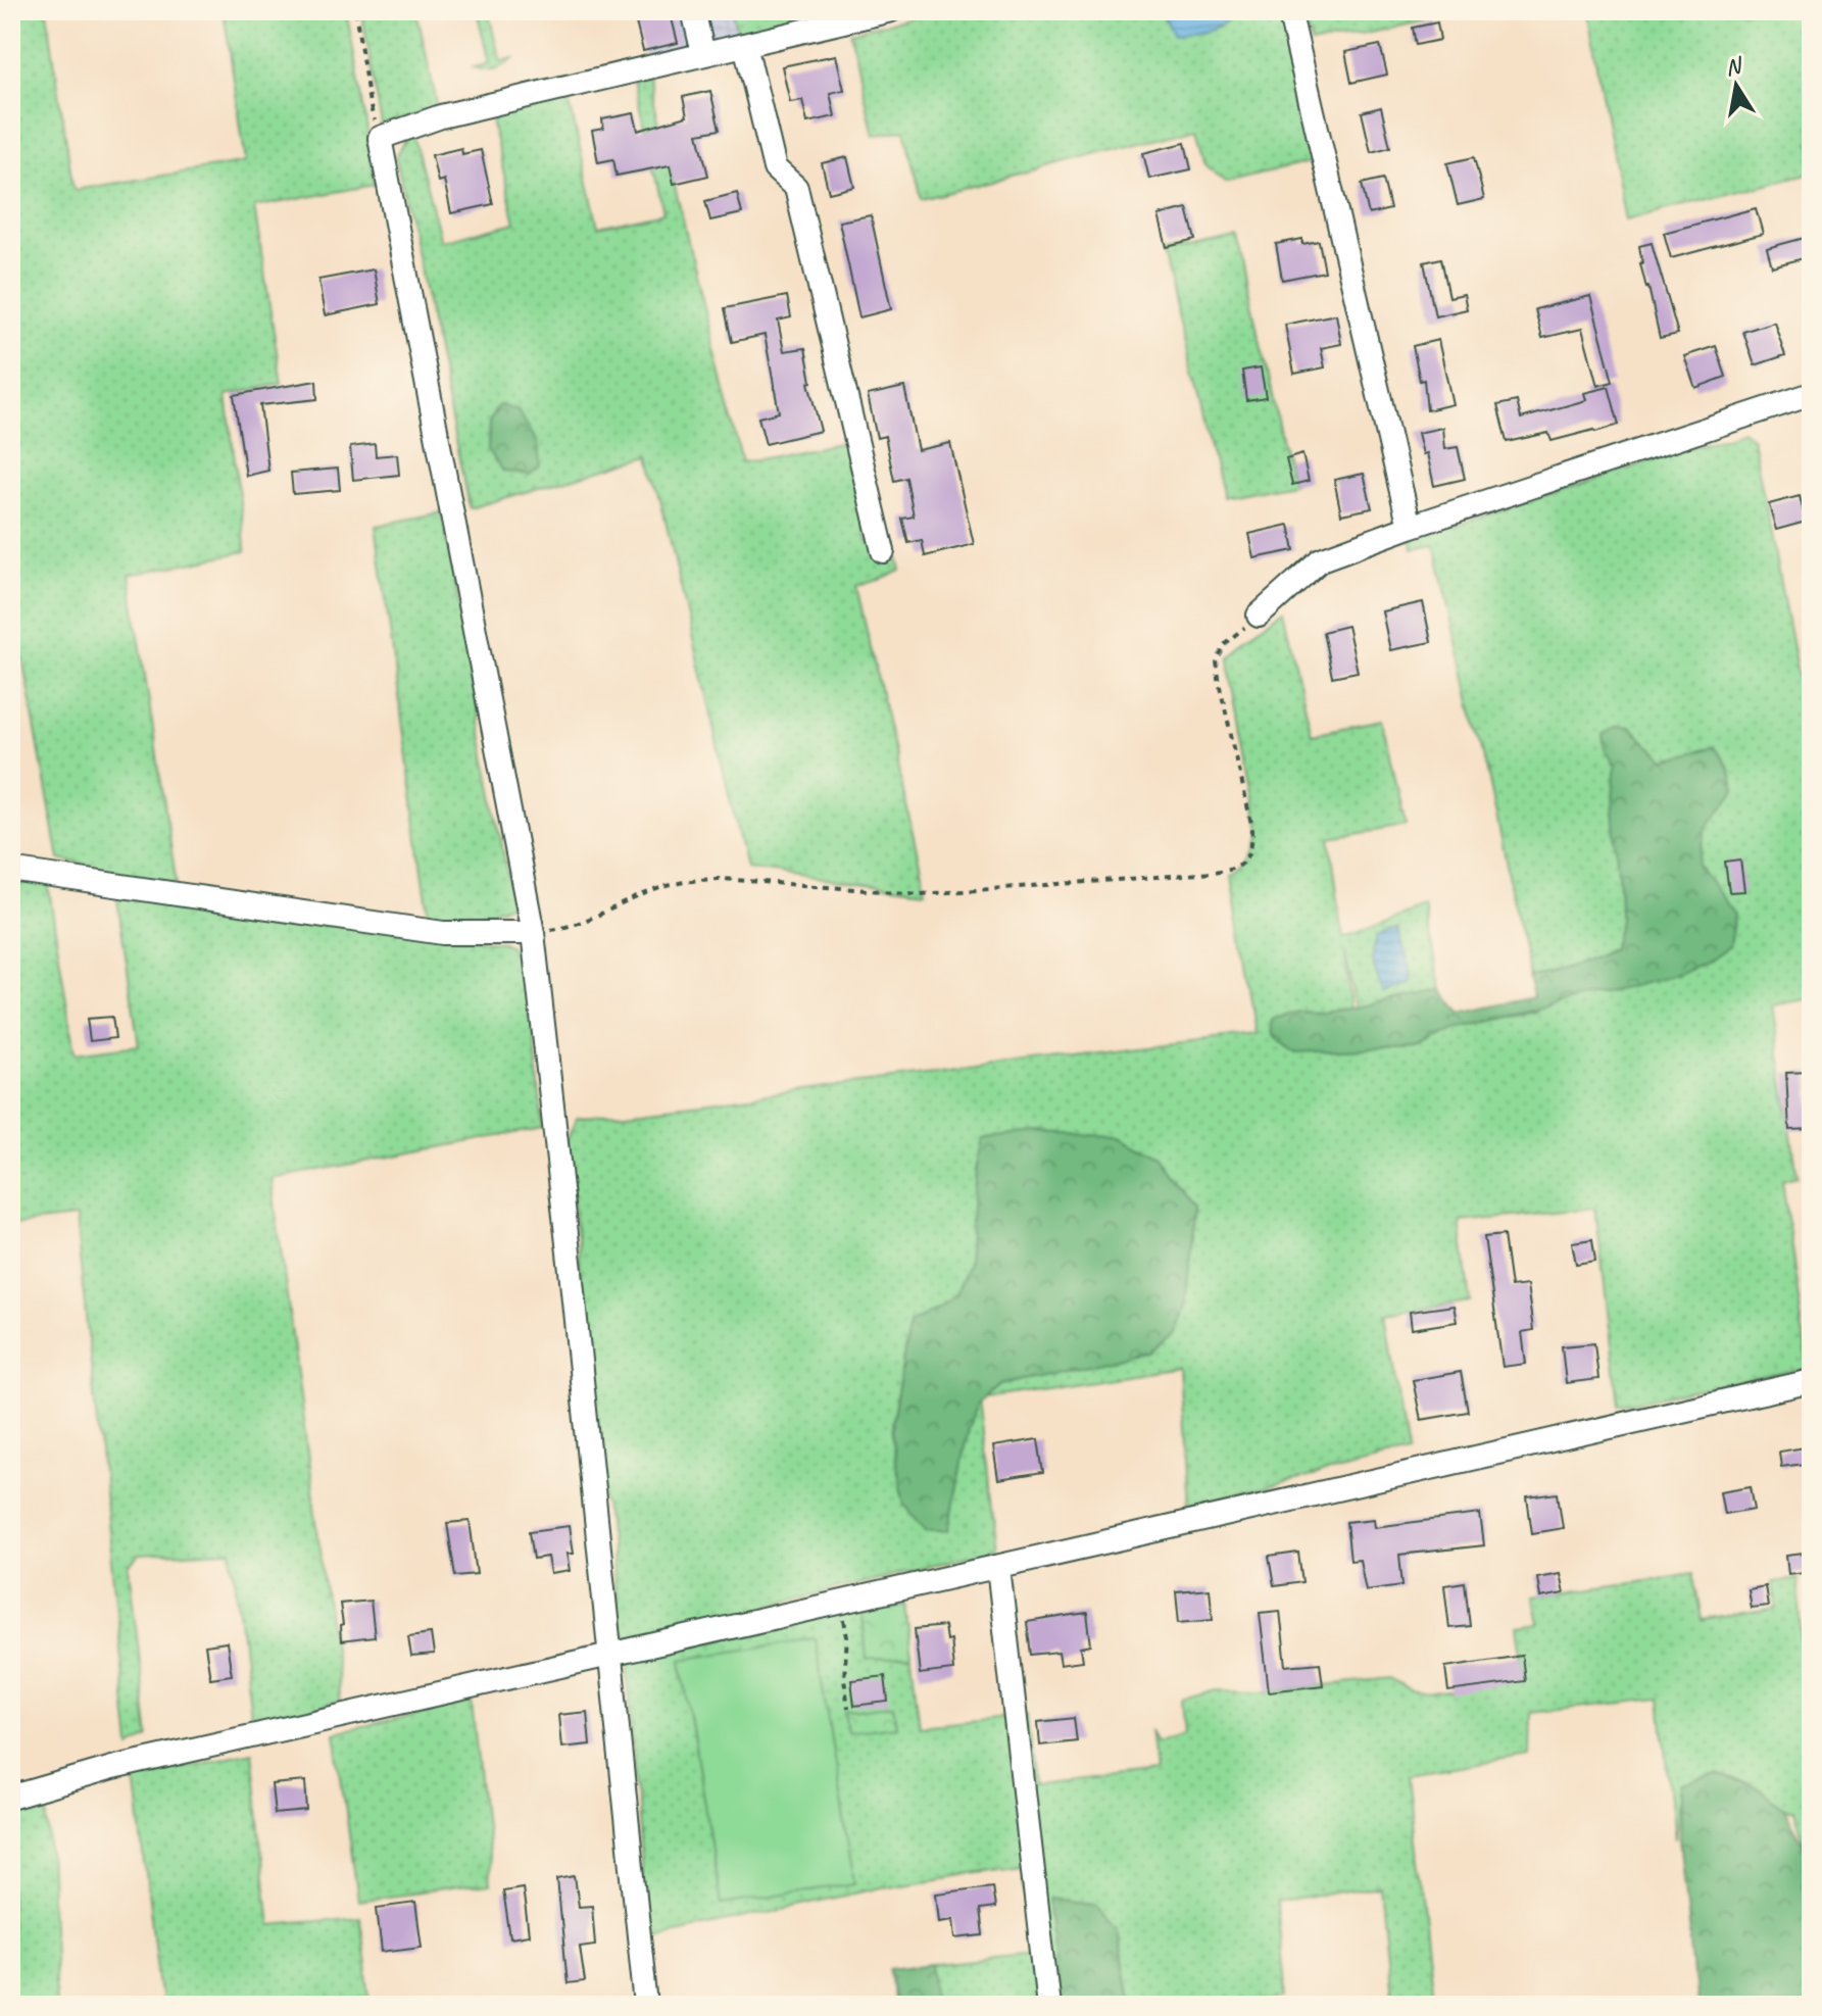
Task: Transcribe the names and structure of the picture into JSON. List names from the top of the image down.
{
  "north": "top"
}
